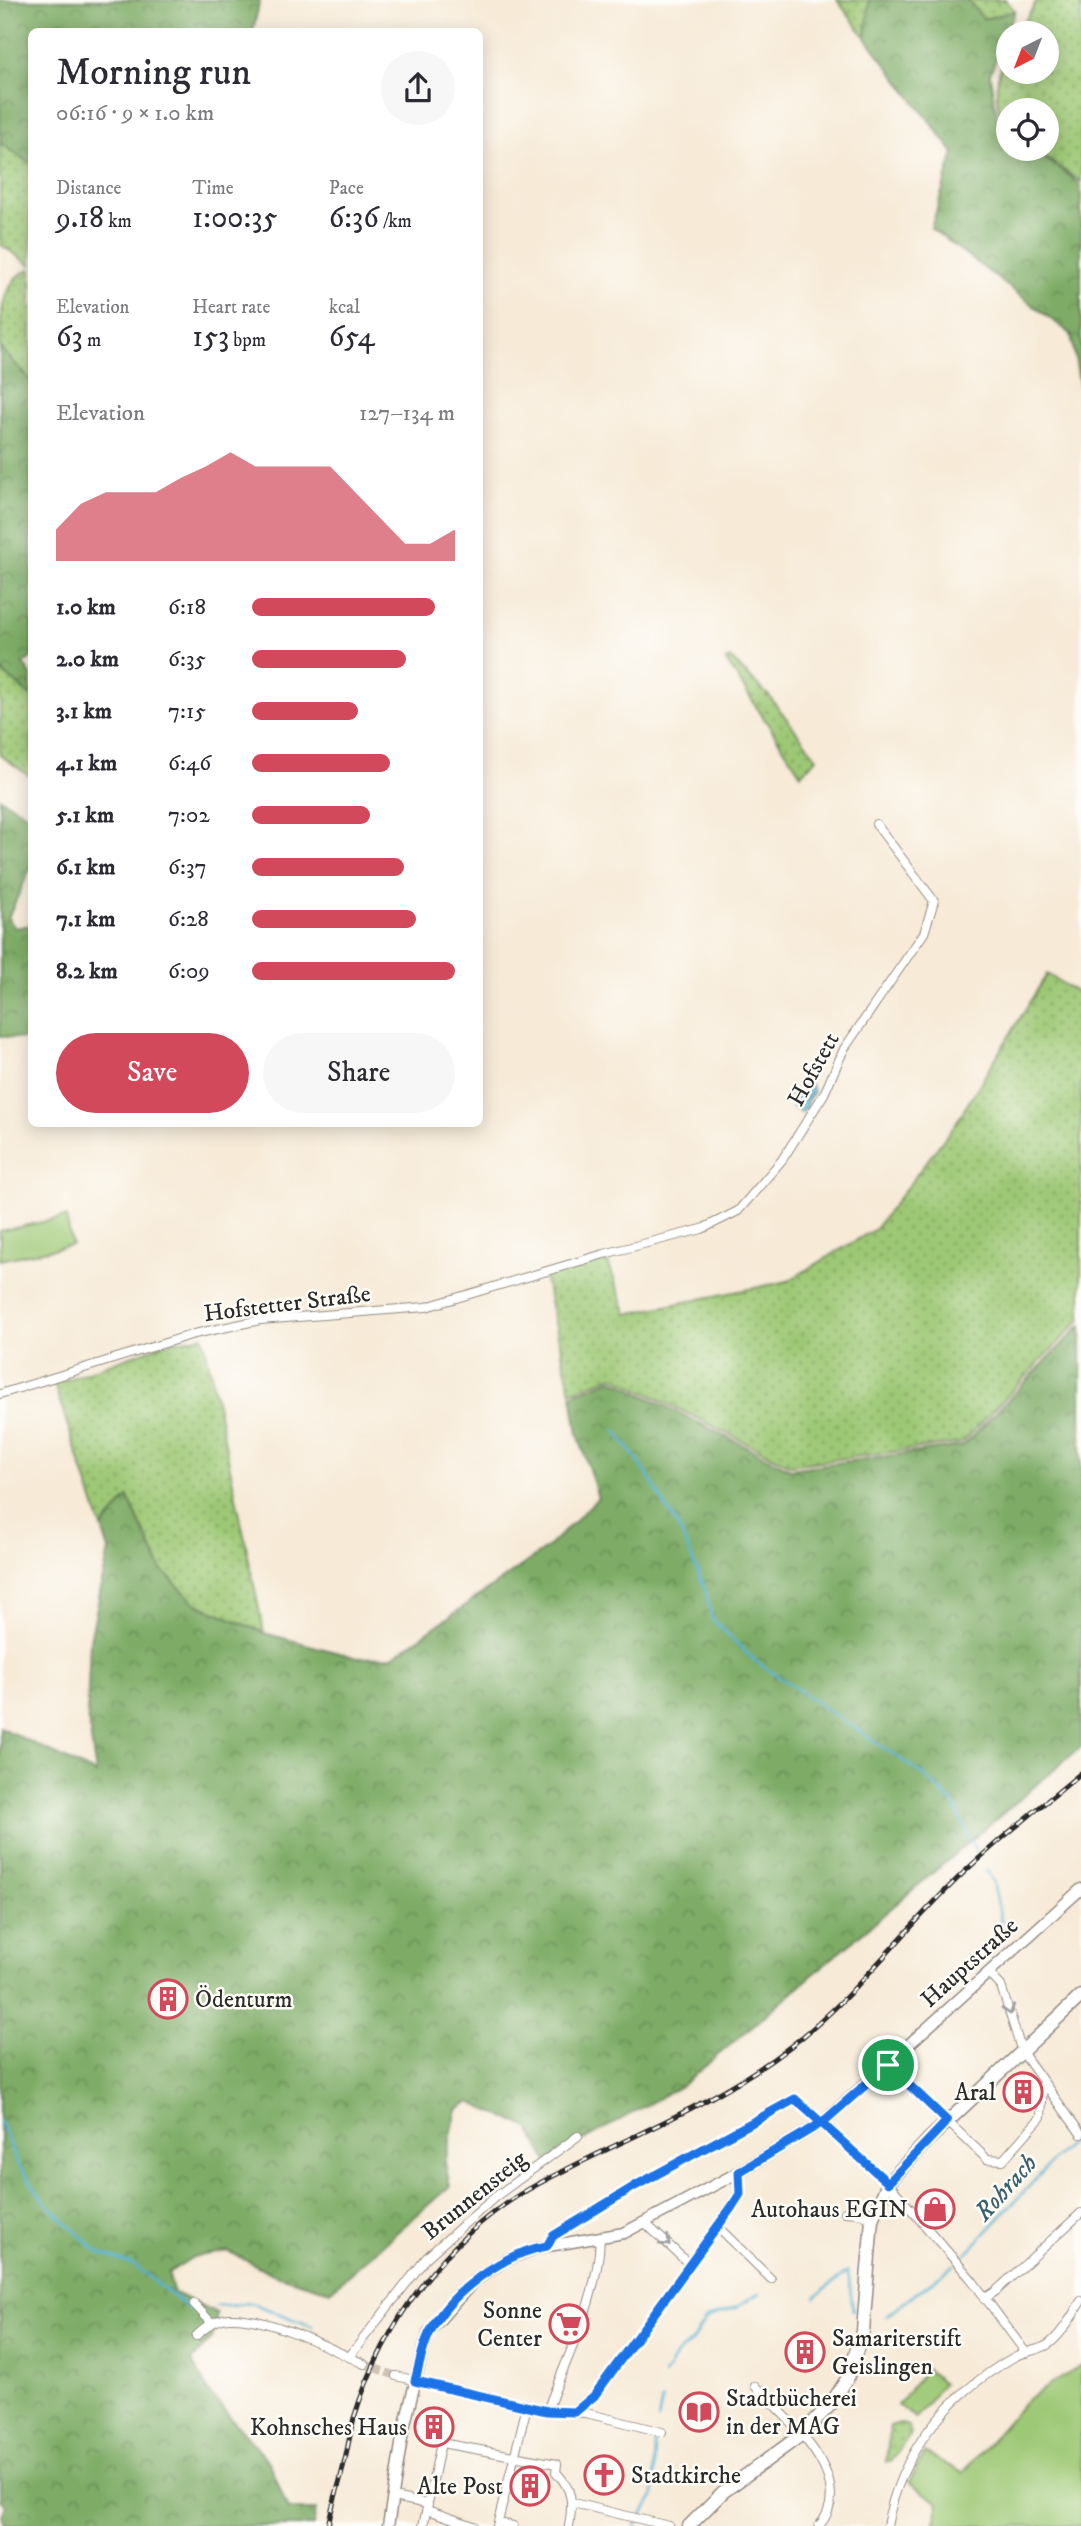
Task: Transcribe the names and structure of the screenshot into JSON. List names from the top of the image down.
{
  "streets": {
    "street": [
      "Hofstett",
      "Hofstetter Straße",
      "Hauptstraße",
      "Brunnensteig"
    ]
  },
  "crossings": [
    ["Hofstett", "Hofstetter Straße"]
  ],
  "water": ["Rohrach"],
  "places": {
    "building": [
      "Ödenturm",
      "Aral",
      "Samariterstift Geislingen",
      "Kohnsches Haus",
      "Alte Post"
    ],
    "shop": ["Autohaus EGIN"],
    "supermarket": ["Sonne Center"],
    "library": ["Stadtbücherei in der MAG"],
    "church": ["Stadtkirche"]
  },
  "north": "bottom left",
  "page": {
    "heading": ["Morning run", "06:16 · 9 × 1.0 km"],
    "stats": [
      ["Distance", "9.18 km"],
      ["Time", "1:00:35"],
      ["Pace", "6:36 /km"],
      ["Elevation", "63 m"],
      ["Heart rate", "153 bpm"],
      ["kcal", "654"]
    ],
    "chart": ["Elevation", "127–134 m"],
    "list": [
      {
        "name": "1.0 km",
        "note": "6:18"
      },
      {
        "name": "2.0 km",
        "note": "6:35"
      },
      {
        "name": "3.1 km",
        "note": "7:15"
      },
      {
        "name": "4.1 km",
        "note": "6:46"
      },
      {
        "name": "5.1 km",
        "note": "7:02"
      },
      {
        "name": "6.1 km",
        "note": "6:37"
      },
      {
        "name": "7.1 km",
        "note": "6:28"
      },
      {
        "name": "8.2 km",
        "note": "6:09"
      }
    ],
    "buttons": ["Save", "Share"]
  }
}
